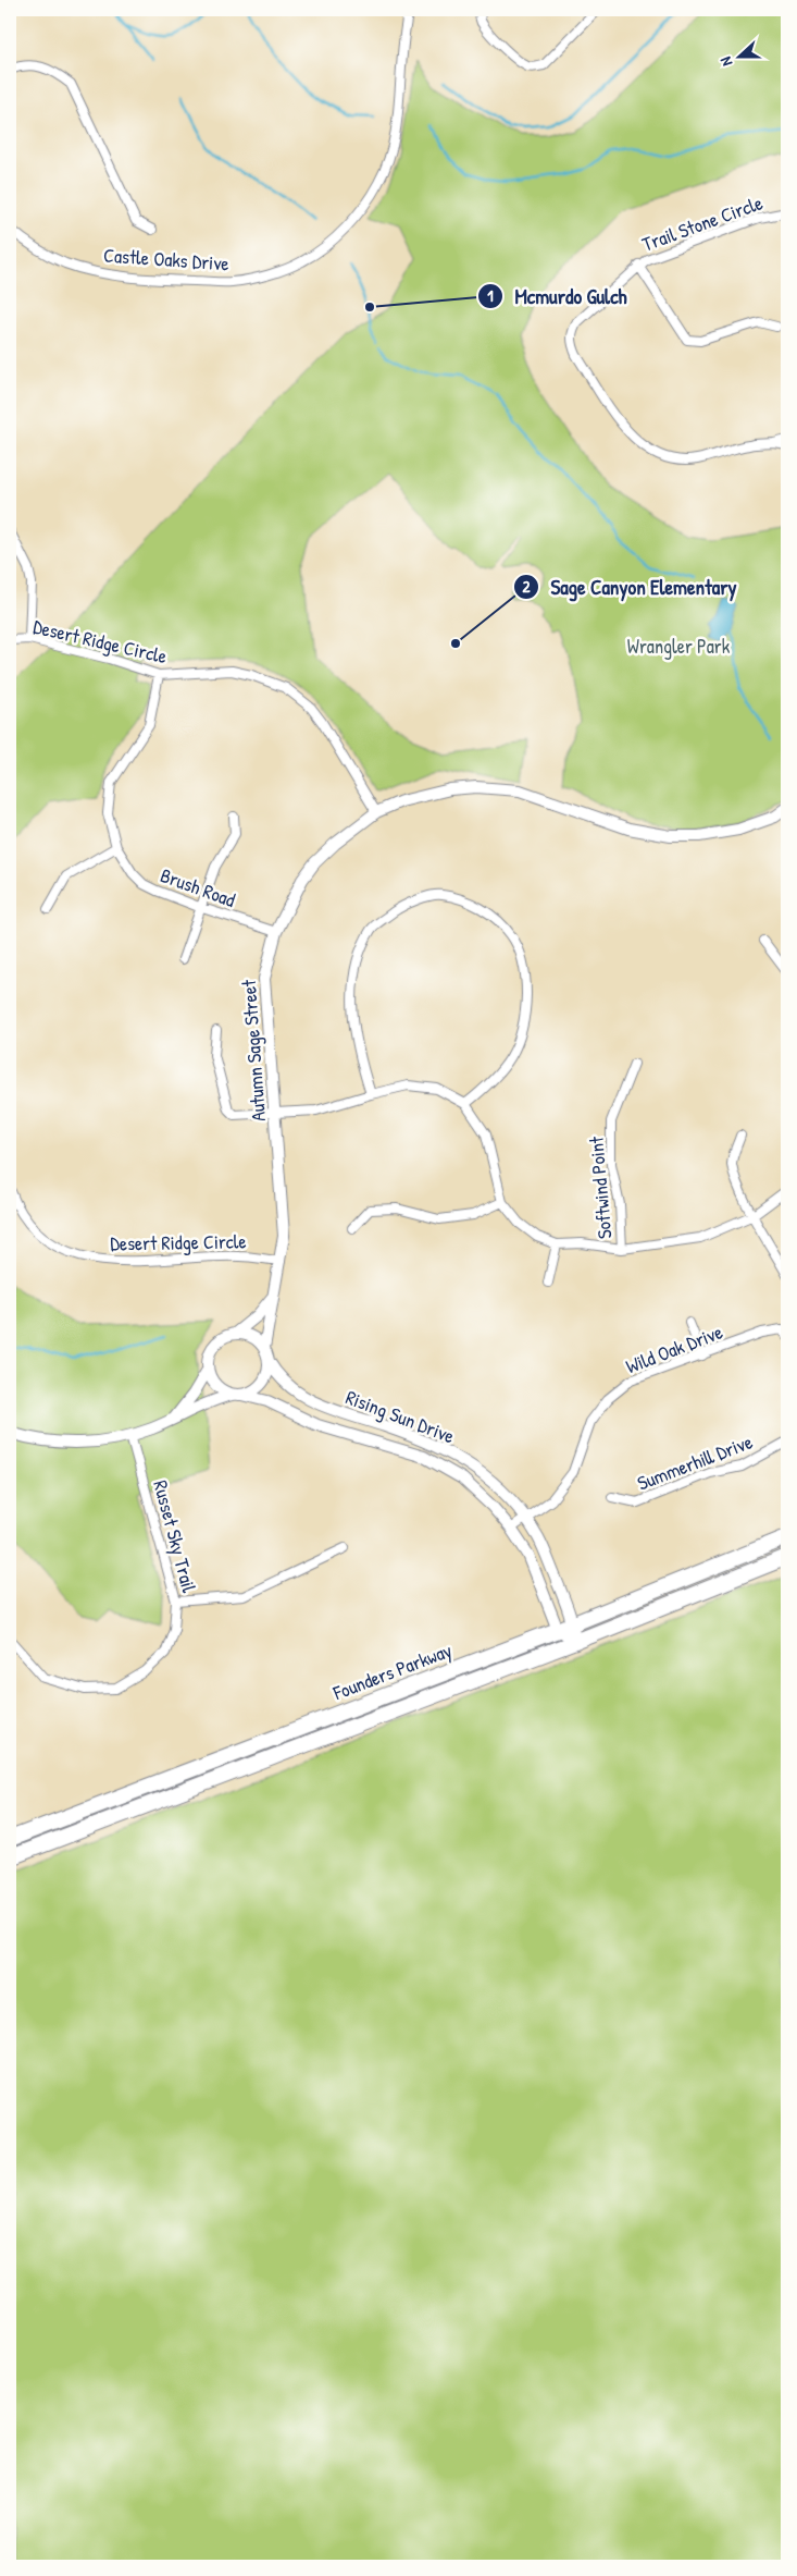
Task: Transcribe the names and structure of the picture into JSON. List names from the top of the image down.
{
  "streets": {
    "highway": ["Founders Parkway"],
    "street": [
      "Trail Stone Circle",
      "Castle Oaks Drive",
      "Desert Ridge Circle",
      "Brush Road",
      "Autumn Sage Street",
      "Softwind Point",
      "Wild Oak Drive",
      "Rising Sun Drive",
      "Summerhill Drive",
      "Russet Sky Trail"
    ]
  },
  "crossings": [
    ["Desert Ridge Circle", "Brush Road"],
    ["Desert Ridge Circle", "Autumn Sage Street"],
    ["Brush Road", "Autumn Sage Street"],
    ["Autumn Sage Street", "Rising Sun Drive"],
    ["Wild Oak Drive", "Rising Sun Drive"],
    ["Rising Sun Drive", "Founders Parkway"]
  ],
  "parks": ["Wrangler Park"],
  "places": ["Mcmurdo Gulch", "Sage Canyon Elementary"],
  "north": "left"
}
